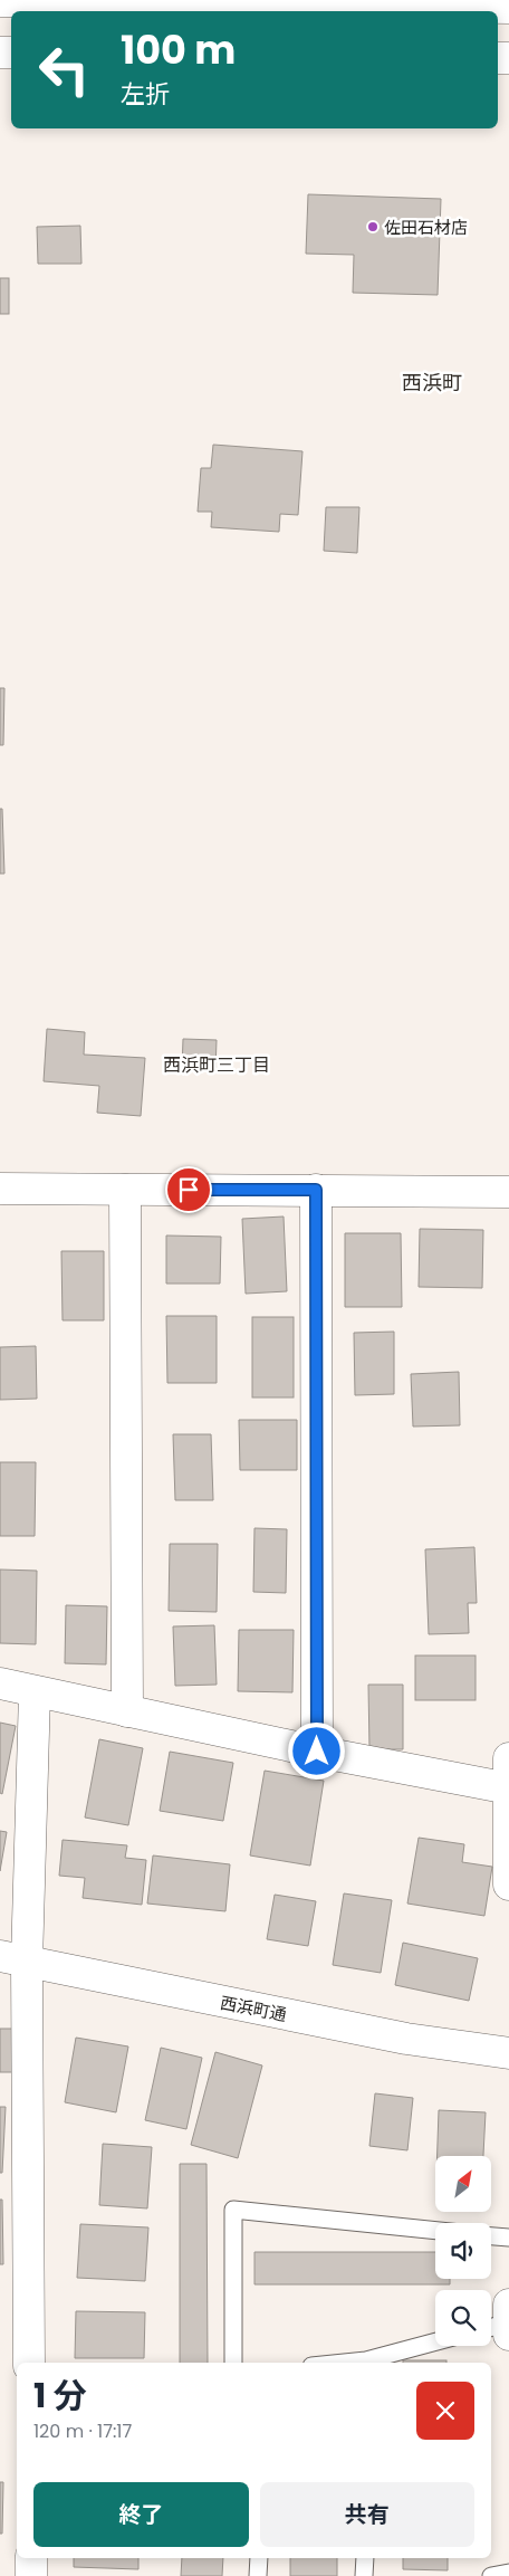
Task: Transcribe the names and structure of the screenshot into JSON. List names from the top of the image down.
{
  "streets": {
    "main road": ["西浜町通"]
  },
  "districts": ["西浜町", "西浜町三丁目"],
  "places": ["佐田石材店"],
  "north": "top right",
  "page": {
    "turn": ["100 m", "左折"],
    "heading": ["1 分", "120 m · 17:17"],
    "buttons": ["終了", "共有"]
  }
}
